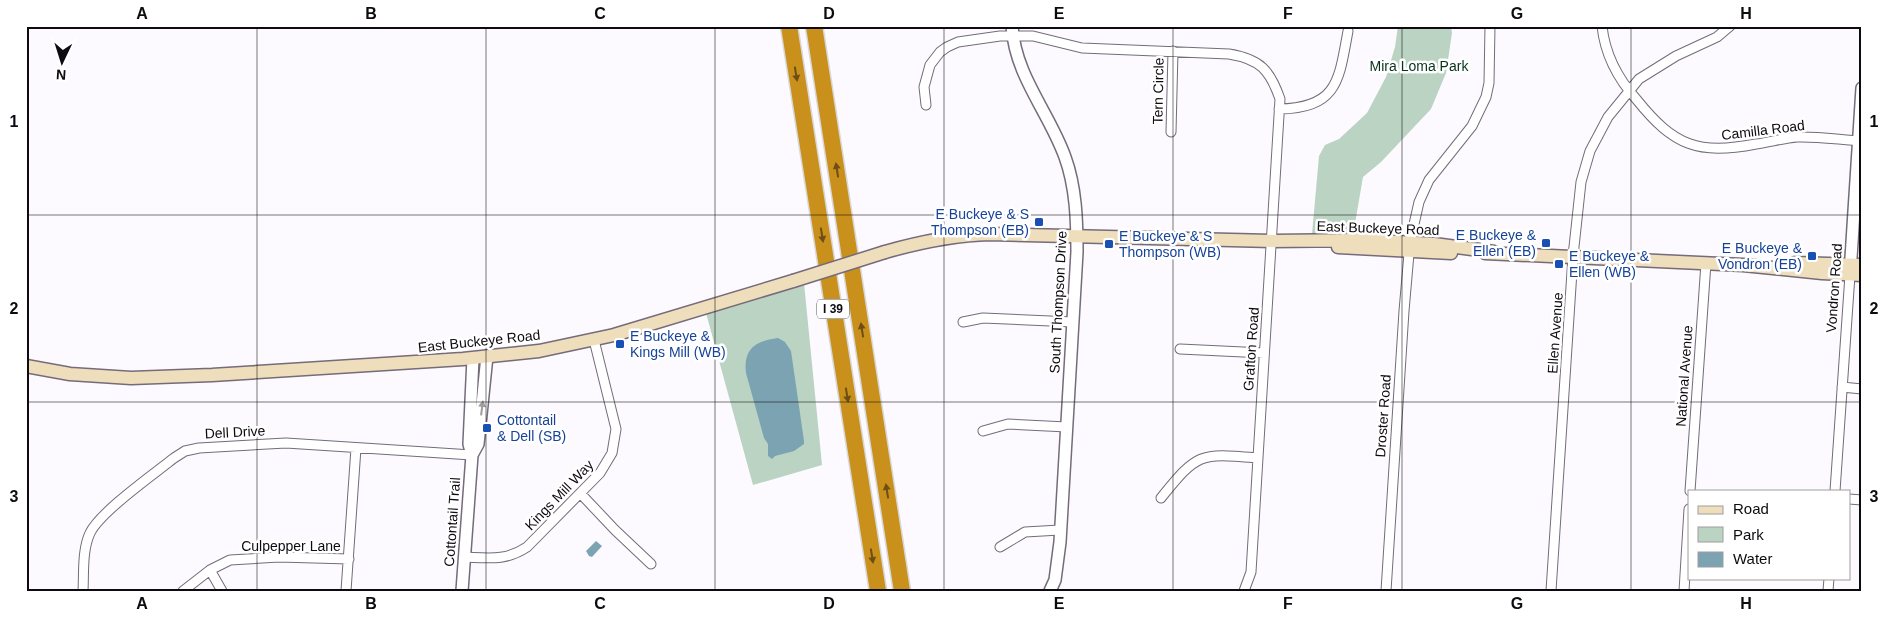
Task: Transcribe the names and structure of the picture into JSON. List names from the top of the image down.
{
  "streets": {
    "highway": ["I 39"],
    "main road": ["East Buckeye Road"],
    "street": [
      "Tern Circle",
      "Camilla Road",
      "Vondron Road",
      "South Thompson Drive",
      "Ellen Avenue",
      "Grafton Road",
      "National Avenue",
      "Droster Road",
      "Dell Drive",
      "Kings Mill Way",
      "Cottontail Trail",
      "Culpepper Lane"
    ]
  },
  "crossings": [
    ["Tern Circle", "Grafton Road"],
    ["Camilla Road", "Vondron Road"],
    ["Camilla Road", "Ellen Avenue"],
    ["East Buckeye Road", "Vondron Road"],
    ["East Buckeye Road", "South Thompson Drive"],
    ["East Buckeye Road", "Ellen Avenue"],
    ["East Buckeye Road", "Grafton Road"],
    ["East Buckeye Road", "National Avenue"],
    ["East Buckeye Road", "Droster Road"],
    ["East Buckeye Road", "Kings Mill Way"],
    ["East Buckeye Road", "Cottontail Trail"],
    ["South Thompson Drive", "Grafton Road"],
    ["Dell Drive", "Cottontail Trail"],
    ["Kings Mill Way", "Cottontail Trail"]
  ],
  "parks": ["Mira Loma Park"],
  "places": {
    "transit": [
      "E Buckeye & S Thompson (EB)",
      "E Buckeye & Ellen (EB)",
      "E Buckeye & S Thompson (WB)",
      "E Buckeye & Vondron (EB)",
      "E Buckeye & Ellen (WB)",
      "E Buckeye & Kings Mill (WB)",
      "Cottontail & Dell (SB)"
    ]
  },
  "legend": ["Road", "Park", "Water"],
  "north": "bottom",
  "grid": {
    "columns": [
      "A",
      "B",
      "C",
      "D",
      "E",
      "F",
      "G",
      "H"
    ],
    "rows": ["1", "2", "3"]
  }
}
